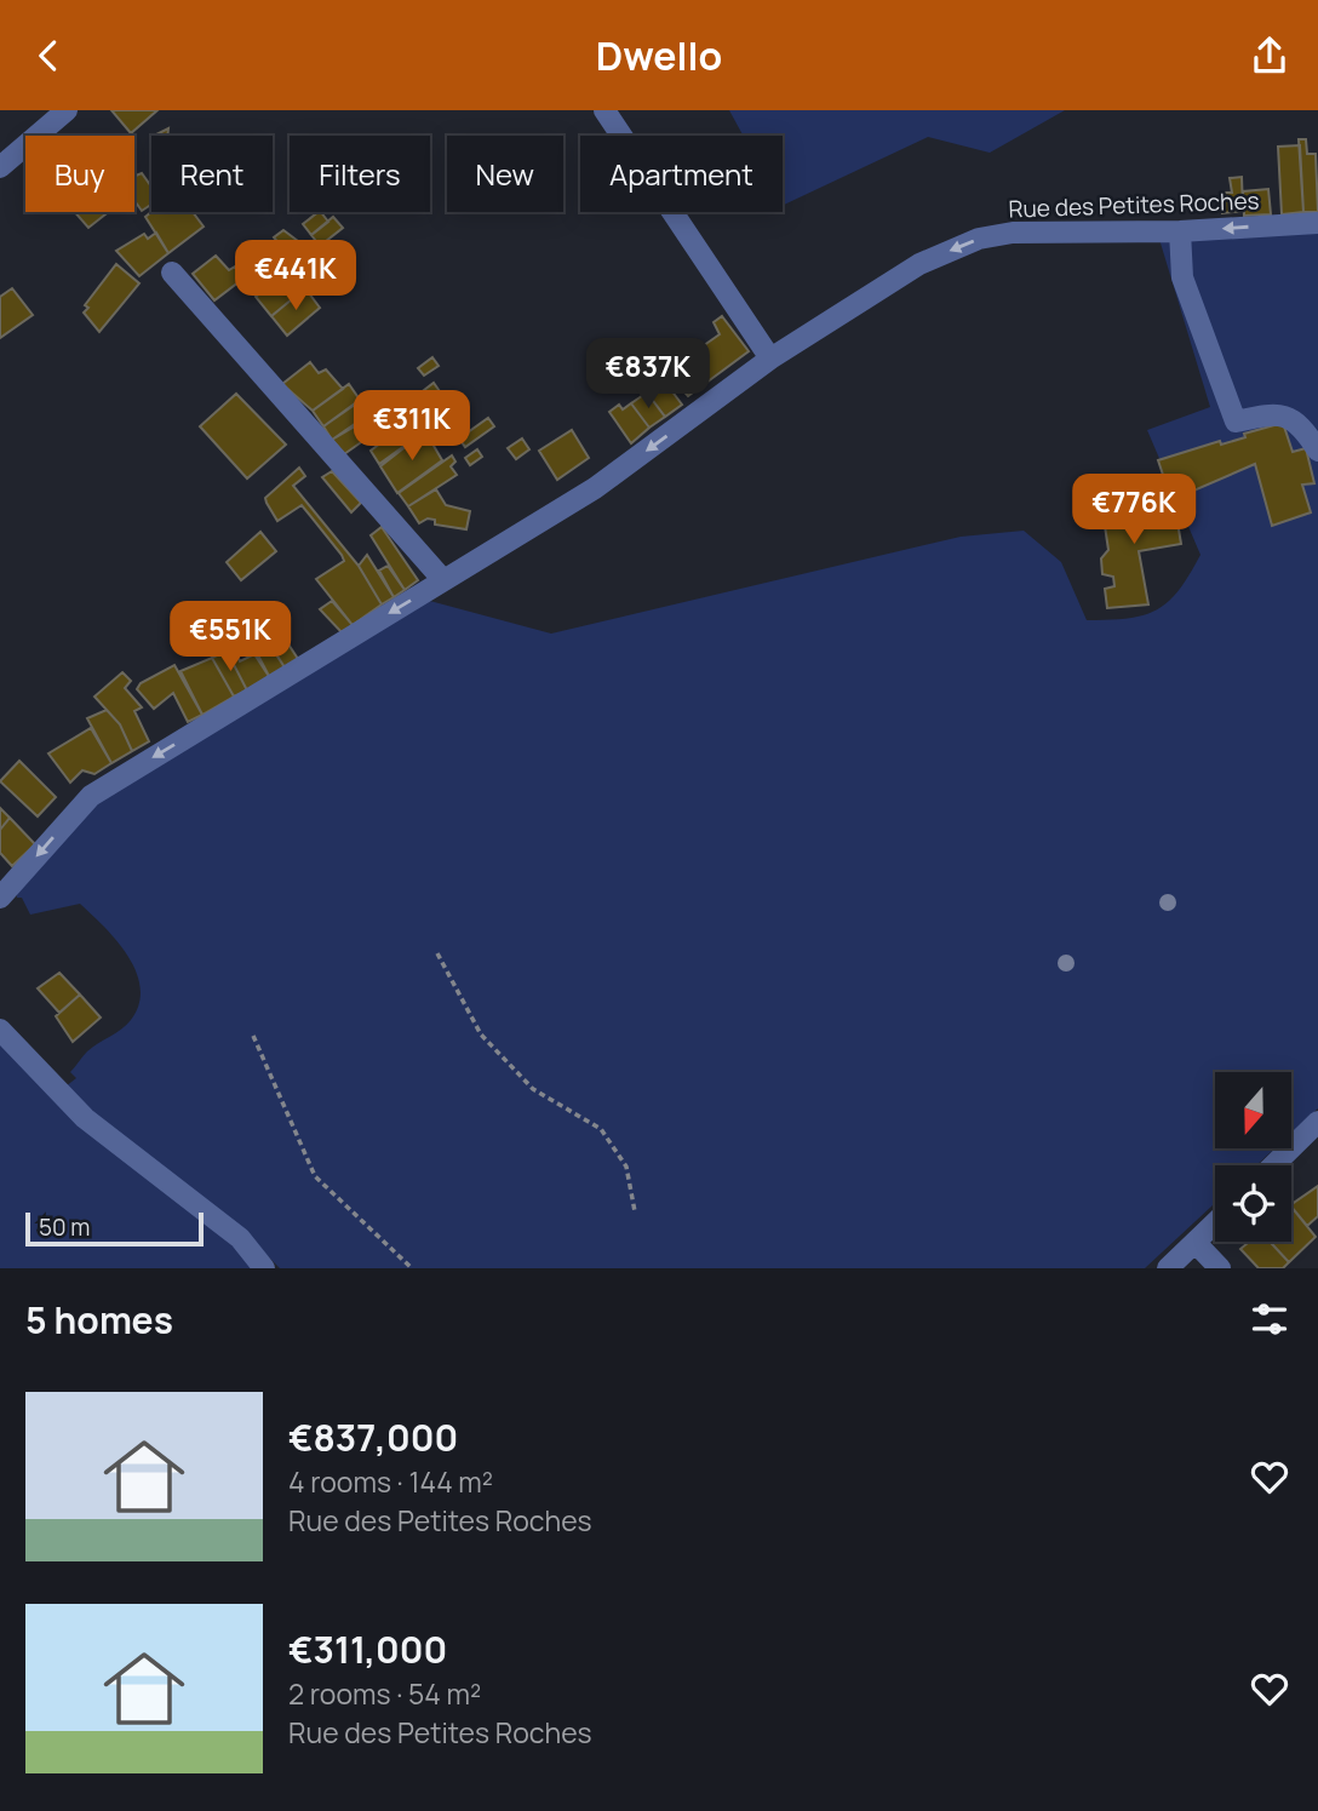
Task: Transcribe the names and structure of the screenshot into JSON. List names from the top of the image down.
{
  "streets": {
    "street": ["Rue des Petites Roches"]
  },
  "one_way": ["Rue des Petites Roches"],
  "scale_bar": "50 m",
  "north": "bottom",
  "page": {
    "header": "Dwello",
    "chip": [
      "Buy",
      "Rent",
      "Filters",
      "New",
      "Apartment"
    ],
    "price": [
      "€441K",
      "€837K",
      "€311K",
      "€776K",
      "€551K"
    ],
    "scale": "50 m",
    "heading": "5 homes",
    "list": [
      {
        "name": "€837,000",
        "note": "4 rooms · 144 m² · Rue des Petites Roches"
      },
      {
        "name": "€311,000",
        "note": "2 rooms · 54 m² · Rue des Petites Roches"
      }
    ]
  }
}
